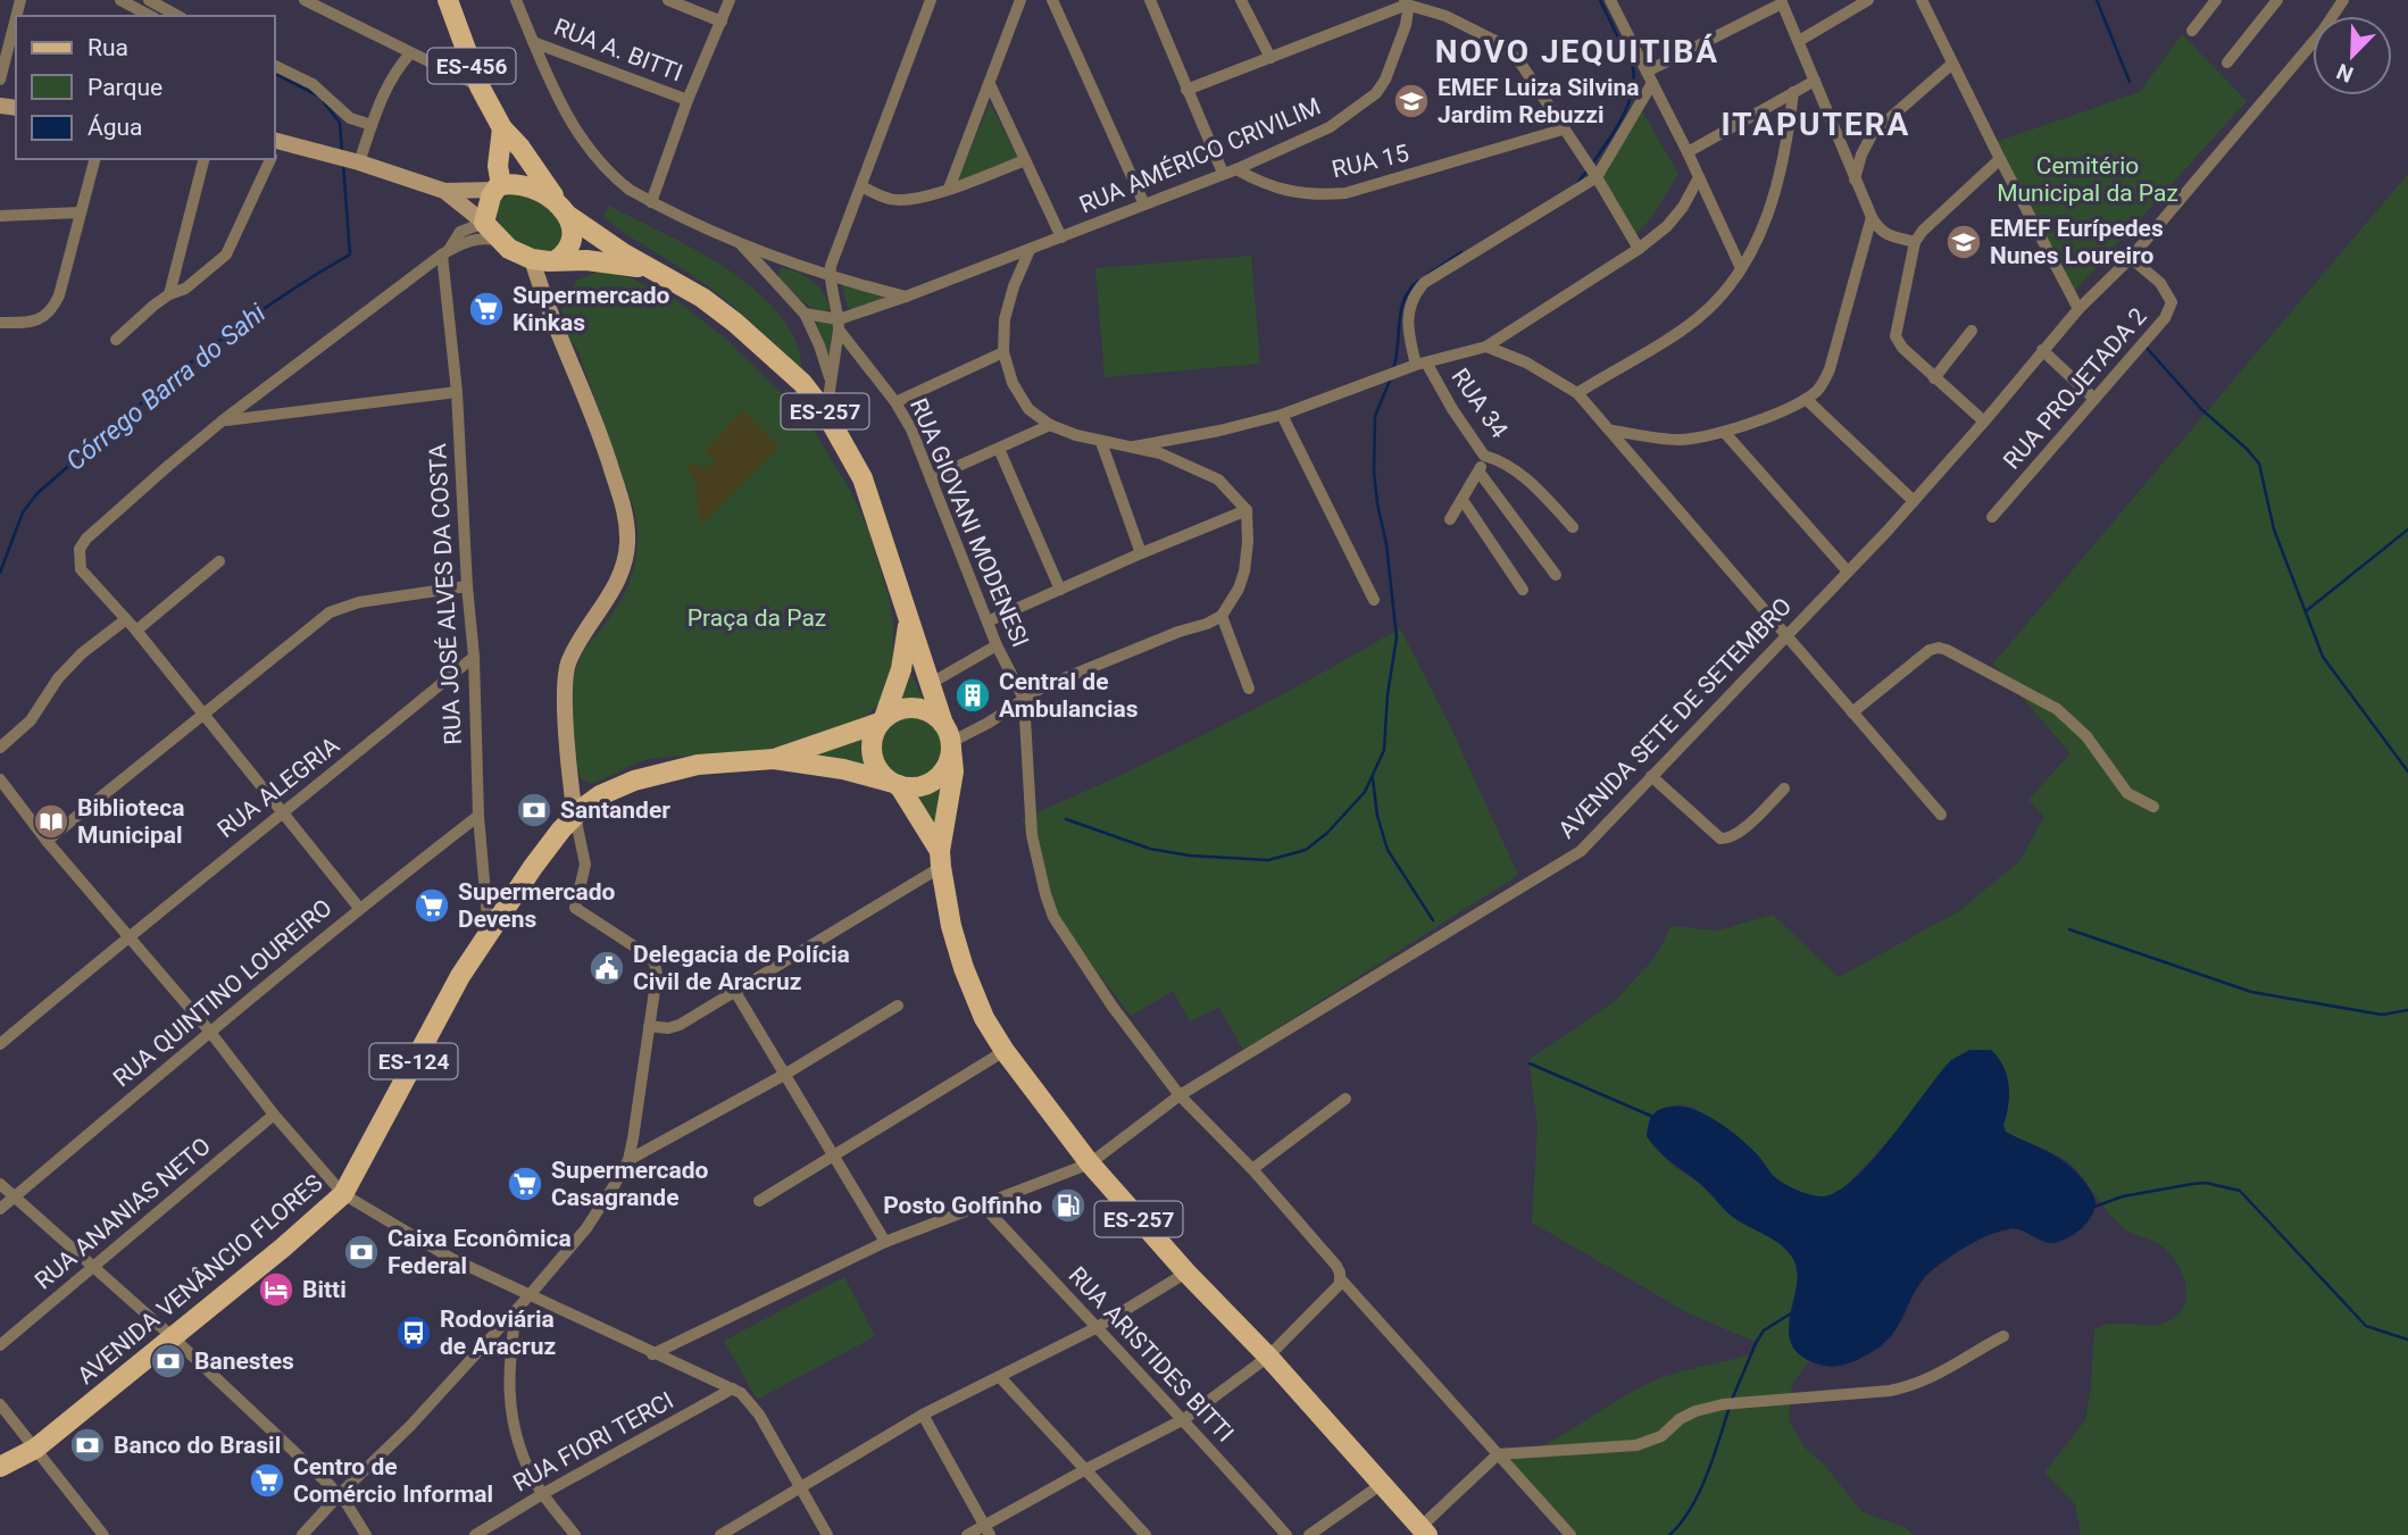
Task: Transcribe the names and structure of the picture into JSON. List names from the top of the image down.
{
  "streets": {
    "main road": [
      "ES-456",
      "ES-257",
      "ES-124",
      "AVENIDA VENÂNCIO FLORES"
    ],
    "street": [
      "RUA A. BITTI",
      "RUA AMÉRICO CRIVILIM",
      "RUA 15",
      "RUA PROJETADA 2",
      "RUA 34",
      "RUA GIOVANI MODENESI",
      "RUA JOSÉ ALVES DA COSTA",
      "AVENIDA SETE DE SETEMBRO",
      "RUA ALEGRIA",
      "RUA QUINTINO LOUREIRO",
      "RUA ANANIAS NETO",
      "RUA ARISTIDES BITTI",
      "RUA FIORI TERCI"
    ]
  },
  "crossings": [
    ["RUA AMÉRICO CRIVILIM", "RUA 15"],
    ["RUA AMÉRICO CRIVILIM", "RUA GIOVANI MODENESI"],
    ["RUA PROJETADA 2", "AVENIDA SETE DE SETEMBRO"],
    ["ES-257", "AVENIDA SETE DE SETEMBRO"],
    ["ES-257", "ES-124"],
    ["RUA JOSÉ ALVES DA COSTA", "RUA ALEGRIA"],
    ["RUA JOSÉ ALVES DA COSTA", "RUA QUINTINO LOUREIRO"],
    ["RUA JOSÉ ALVES DA COSTA", "AVENIDA VENÂNCIO FLORES"],
    ["AVENIDA SETE DE SETEMBRO", "RUA ARISTIDES BITTI"],
    ["ES-124", "AVENIDA VENÂNCIO FLORES"]
  ],
  "districts": ["NOVO JEQUITIBÁ", "ITAPUTERA"],
  "water": ["Córrego Barra do Sahi"],
  "parks": ["Cemitério Municipal da Paz", "Praça da Paz"],
  "places": {
    "school or university": ["EMEF Luiza Silvina Jardim Rebuzzi", "EMEF Eurípedes Nunes Loureiro"],
    "supermarket": [
      "Supermercado Kinkas",
      "Supermercado Devens",
      "Supermercado Casagrande",
      "Centro de Comércio Informal"
    ],
    "building": ["Central de Ambulancias"],
    "bank": [
      "Santander",
      "Caixa Econômica Federal",
      "Banestes",
      "Banco do Brasil"
    ],
    "library": ["Biblioteca Municipal"],
    "public building": ["Delegacia de Polícia Civil de Aracruz"],
    "fuel station": ["Posto Golfinho"],
    "hotel": ["Bitti"],
    "bus stop": ["Rodoviária de Aracruz"]
  },
  "legend": ["Rua", "Parque", "Água"],
  "north": "bottom left"
}
